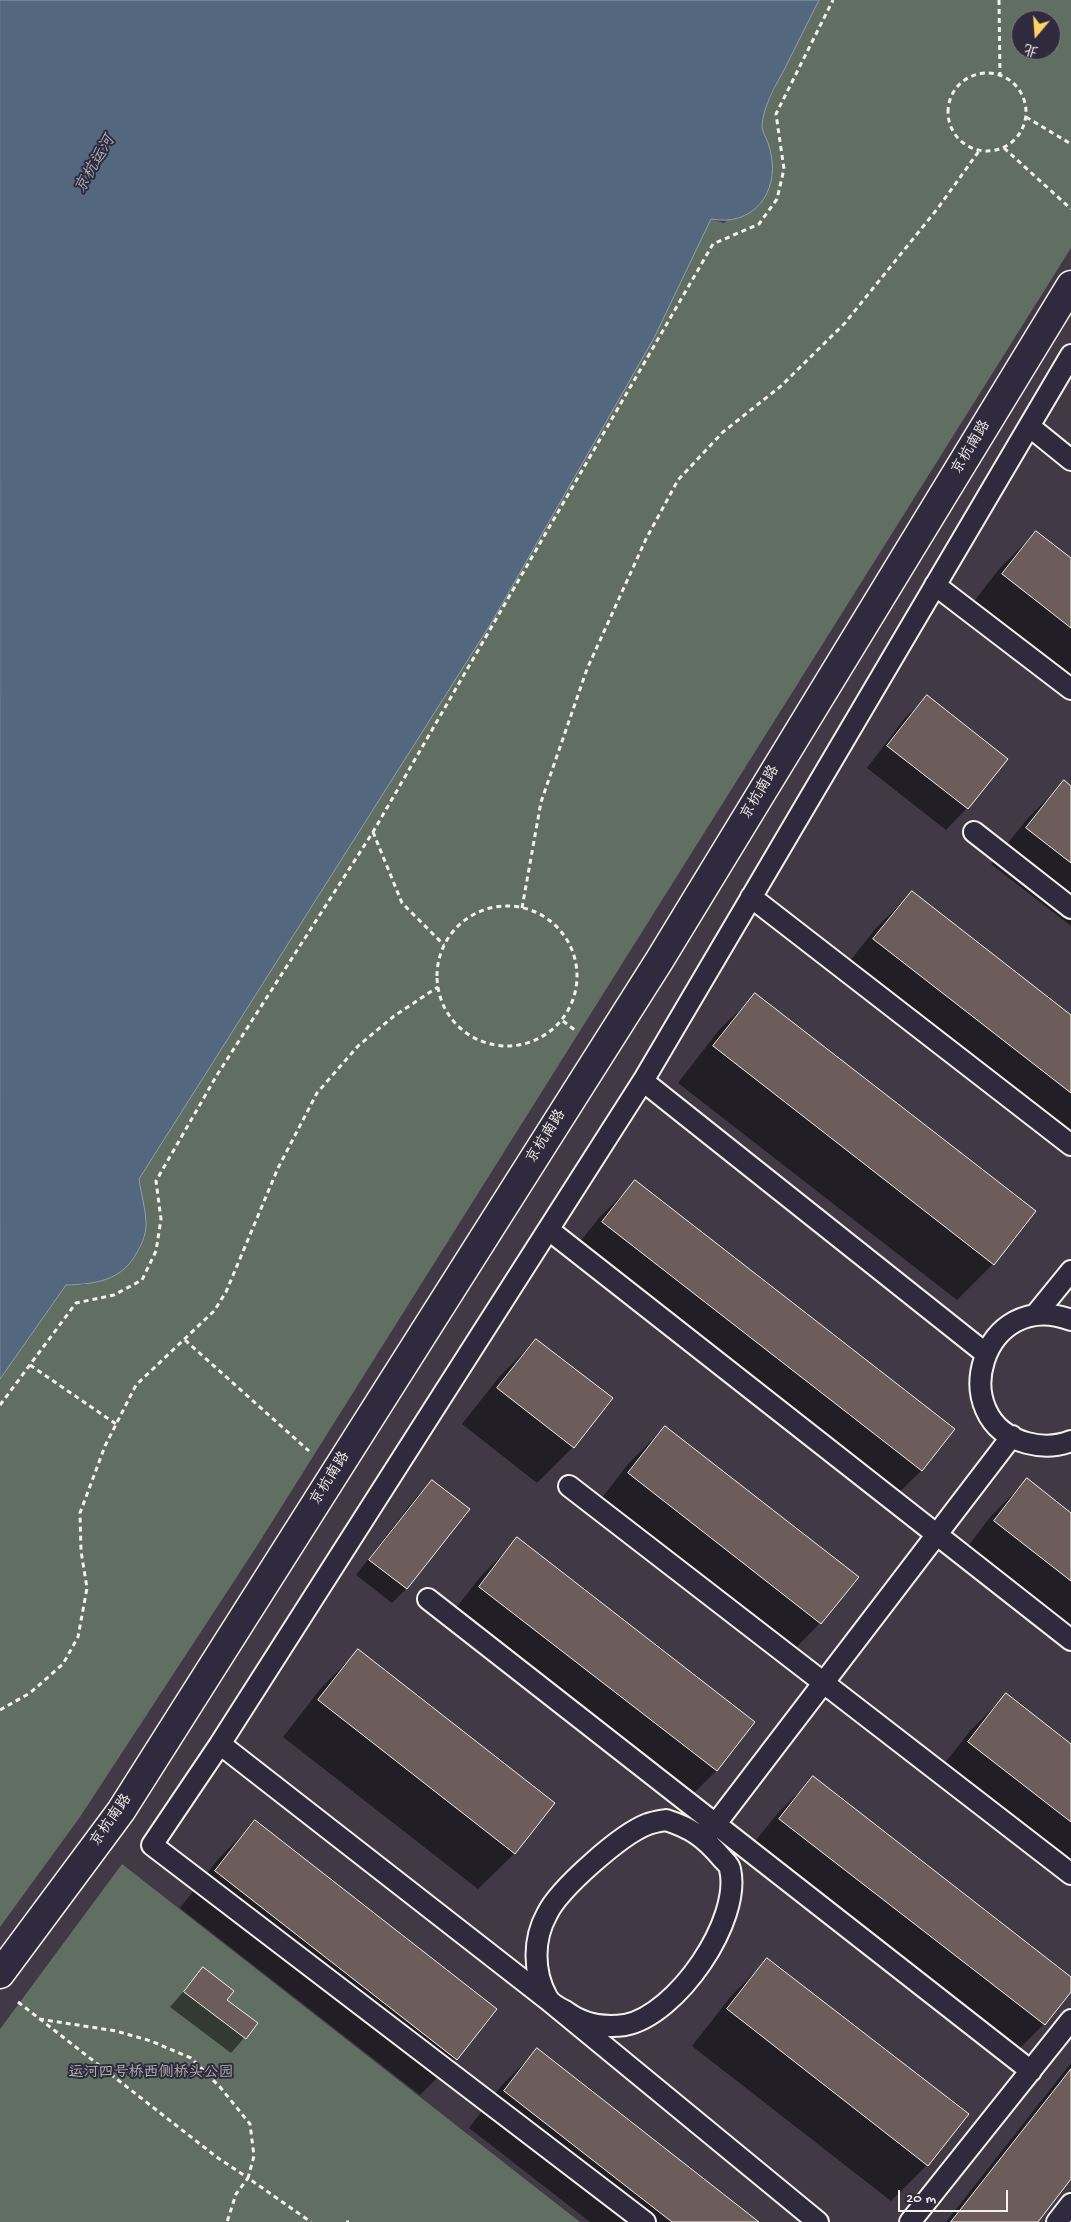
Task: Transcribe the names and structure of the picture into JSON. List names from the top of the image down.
{
  "streets": {
    "street": ["京杭南路"]
  },
  "water": ["京杭运河"],
  "parks": ["运河四号桥西侧桥头公园"],
  "scale_bar": "20 m",
  "north": "bottom"
}
